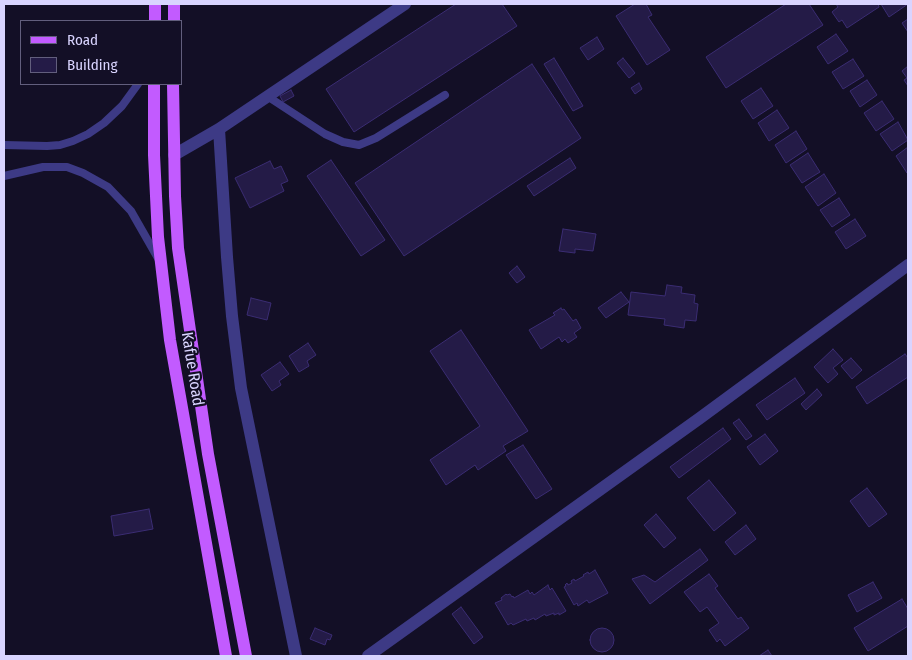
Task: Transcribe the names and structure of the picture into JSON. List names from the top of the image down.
{
  "streets": {
    "main road": ["Kafue Road"]
  },
  "legend": ["Road", "Building"]
}
